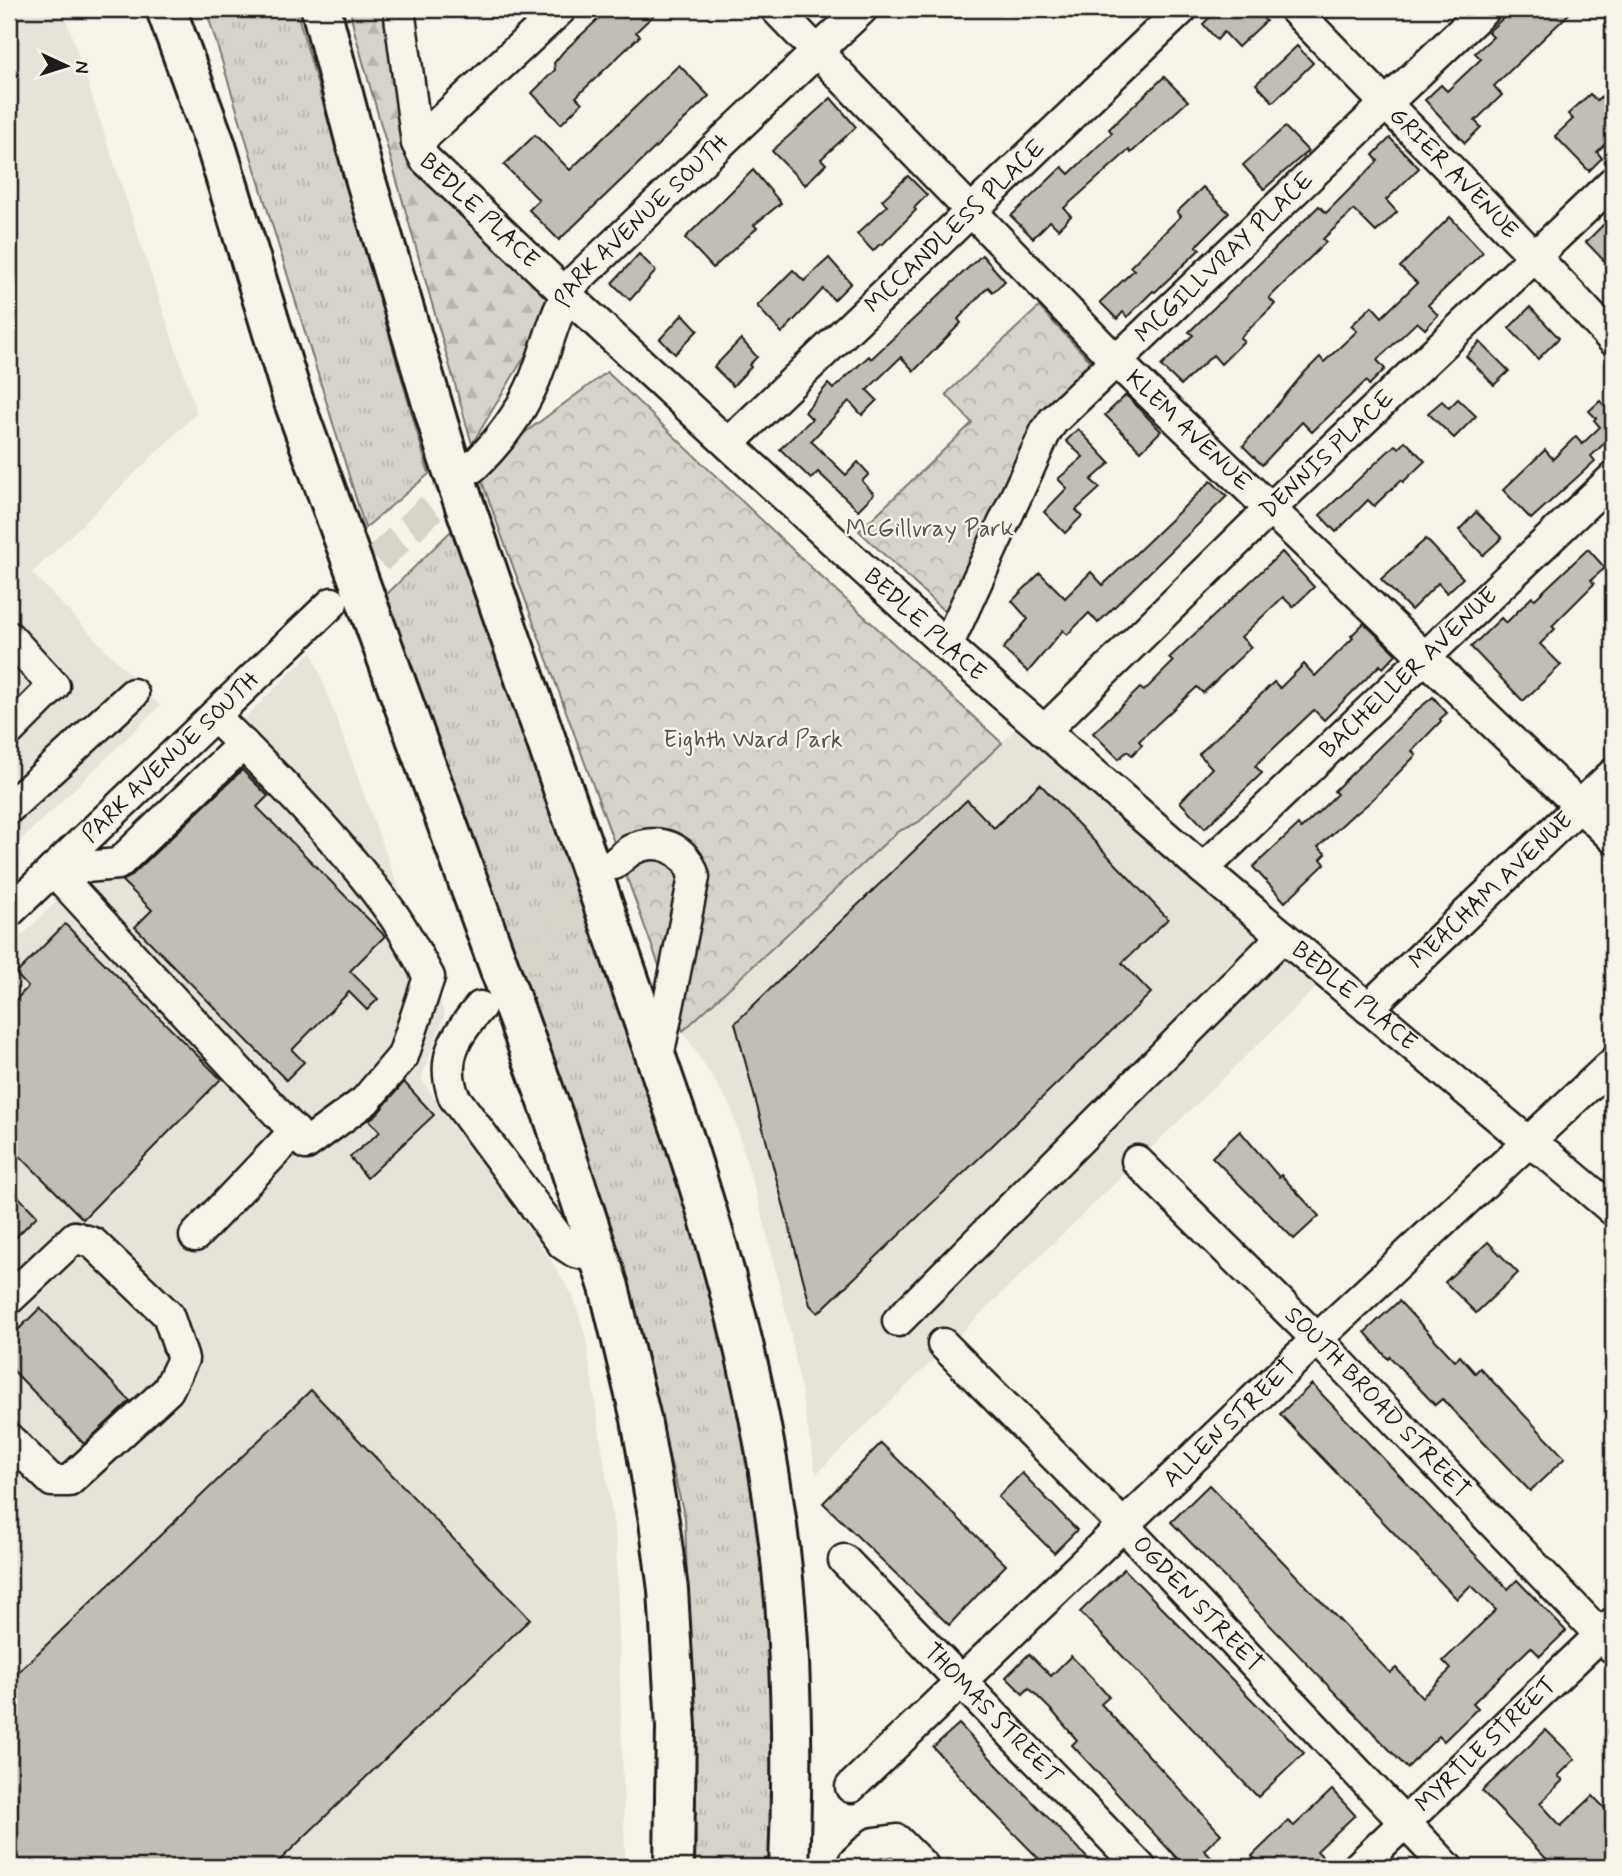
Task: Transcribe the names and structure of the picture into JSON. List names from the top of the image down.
{
  "streets": {
    "street": [
      "GRIER AVENUE",
      "BEDLE PLACE",
      "PARK AVENUE SOUTH",
      "MCCANDLESS PLACE",
      "MCGILLVRAY PLACE",
      "KLEM AVENUE",
      "DENNIS PLACE",
      "BACHELLER AVENUE",
      "MEACHAM AVENUE",
      "SOUTH BROAD STREET",
      "ALLEN STREET",
      "OGDEN STREET",
      "THOMAS STREET",
      "MYRTLE STREET"
    ]
  },
  "crossings": [
    ["GRIER AVENUE", "MCGILLVRAY PLACE"],
    ["GRIER AVENUE", "DENNIS PLACE"],
    ["BEDLE PLACE", "PARK AVENUE SOUTH"],
    ["BEDLE PLACE", "MCCANDLESS PLACE"],
    ["BEDLE PLACE", "MCGILLVRAY PLACE"],
    ["BEDLE PLACE", "DENNIS PLACE"],
    ["BEDLE PLACE", "BACHELLER AVENUE"],
    ["BEDLE PLACE", "MEACHAM AVENUE"],
    ["BEDLE PLACE", "ALLEN STREET"],
    ["PARK AVENUE SOUTH", "KLEM AVENUE"],
    ["MCCANDLESS PLACE", "KLEM AVENUE"],
    ["MCGILLVRAY PLACE", "KLEM AVENUE"],
    ["KLEM AVENUE", "DENNIS PLACE"],
    ["KLEM AVENUE", "BACHELLER AVENUE"],
    ["KLEM AVENUE", "MEACHAM AVENUE"],
    ["SOUTH BROAD STREET", "ALLEN STREET"],
    ["SOUTH BROAD STREET", "MYRTLE STREET"],
    ["ALLEN STREET", "OGDEN STREET"],
    ["ALLEN STREET", "THOMAS STREET"],
    ["OGDEN STREET", "MYRTLE STREET"]
  ],
  "parks": ["McGillvray Park", "Eighth Ward Park"],
  "north": "right"
}
